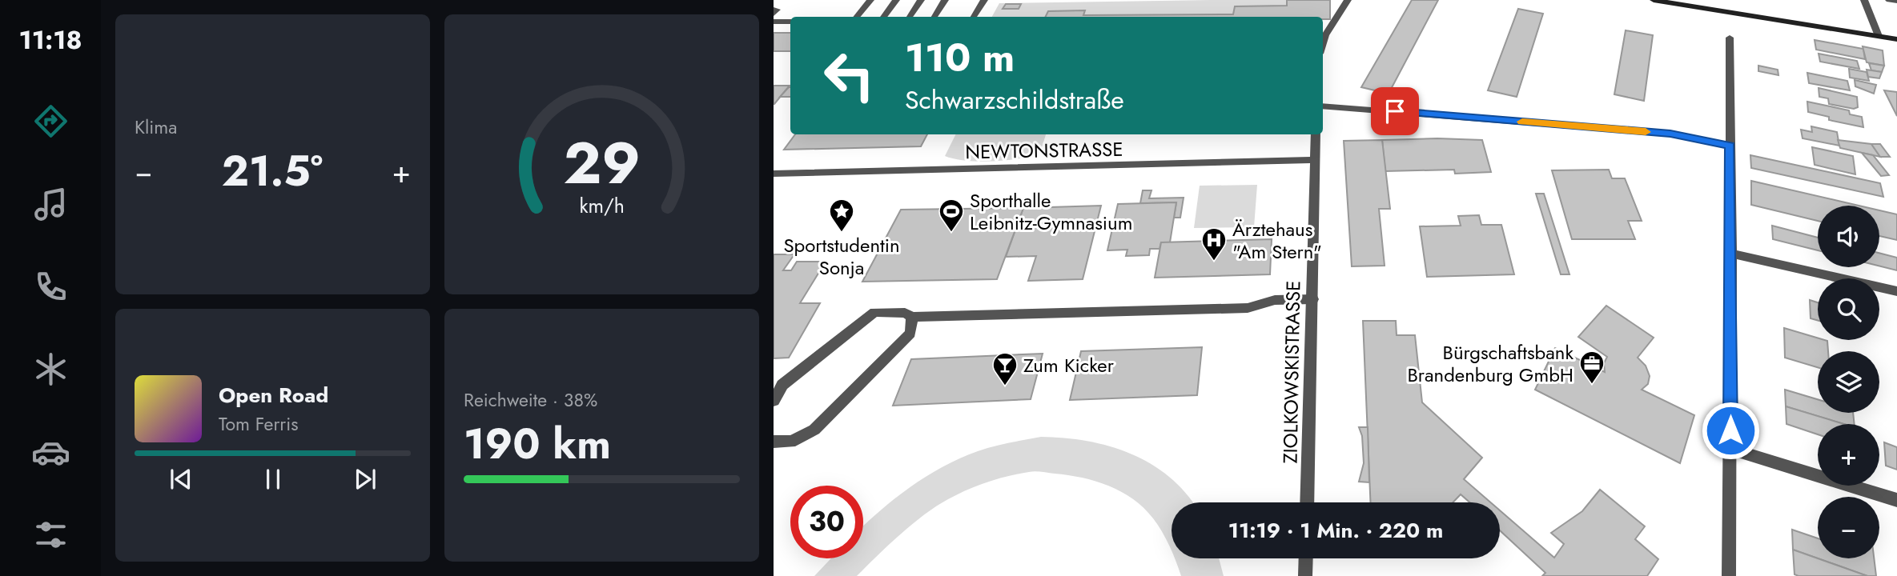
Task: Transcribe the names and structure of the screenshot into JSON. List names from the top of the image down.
{
  "streets": {
    "street": ["NEWTONSTRASSE", "ZIOLKOWSKISTRASSE"]
  },
  "crossings": [
    ["NEWTONSTRASSE", "ZIOLKOWSKISTRASSE"]
  ],
  "places": {
    "place": ["Sportstudentin Sonja"],
    "sports": ["Sporthalle Leibnitz-Gymnasium"],
    "hospital": ["Ärztehaus \"Am Stern\""],
    "office": ["Bürgschaftsbank Brandenburg GmbH"],
    "bar": ["Zum Kicker"]
  },
  "page": {
    "tabs": "11:18",
    "tile": [
      "Klima",
      ["Reichweite · 38%", "190 km"]
    ],
    "turn": ["110 m", "Schwarzschildstraße"],
    "heat": ["−", "21.5°", "+"],
    "map_buttons": ["+", "−"],
    "song": ["Open Road", "Tom Ferris"],
    "limit": "30",
    "trip": "11:19 · 1 Min. · 220 m",
    "gauge": ["29", "km/h"]
  }
}
